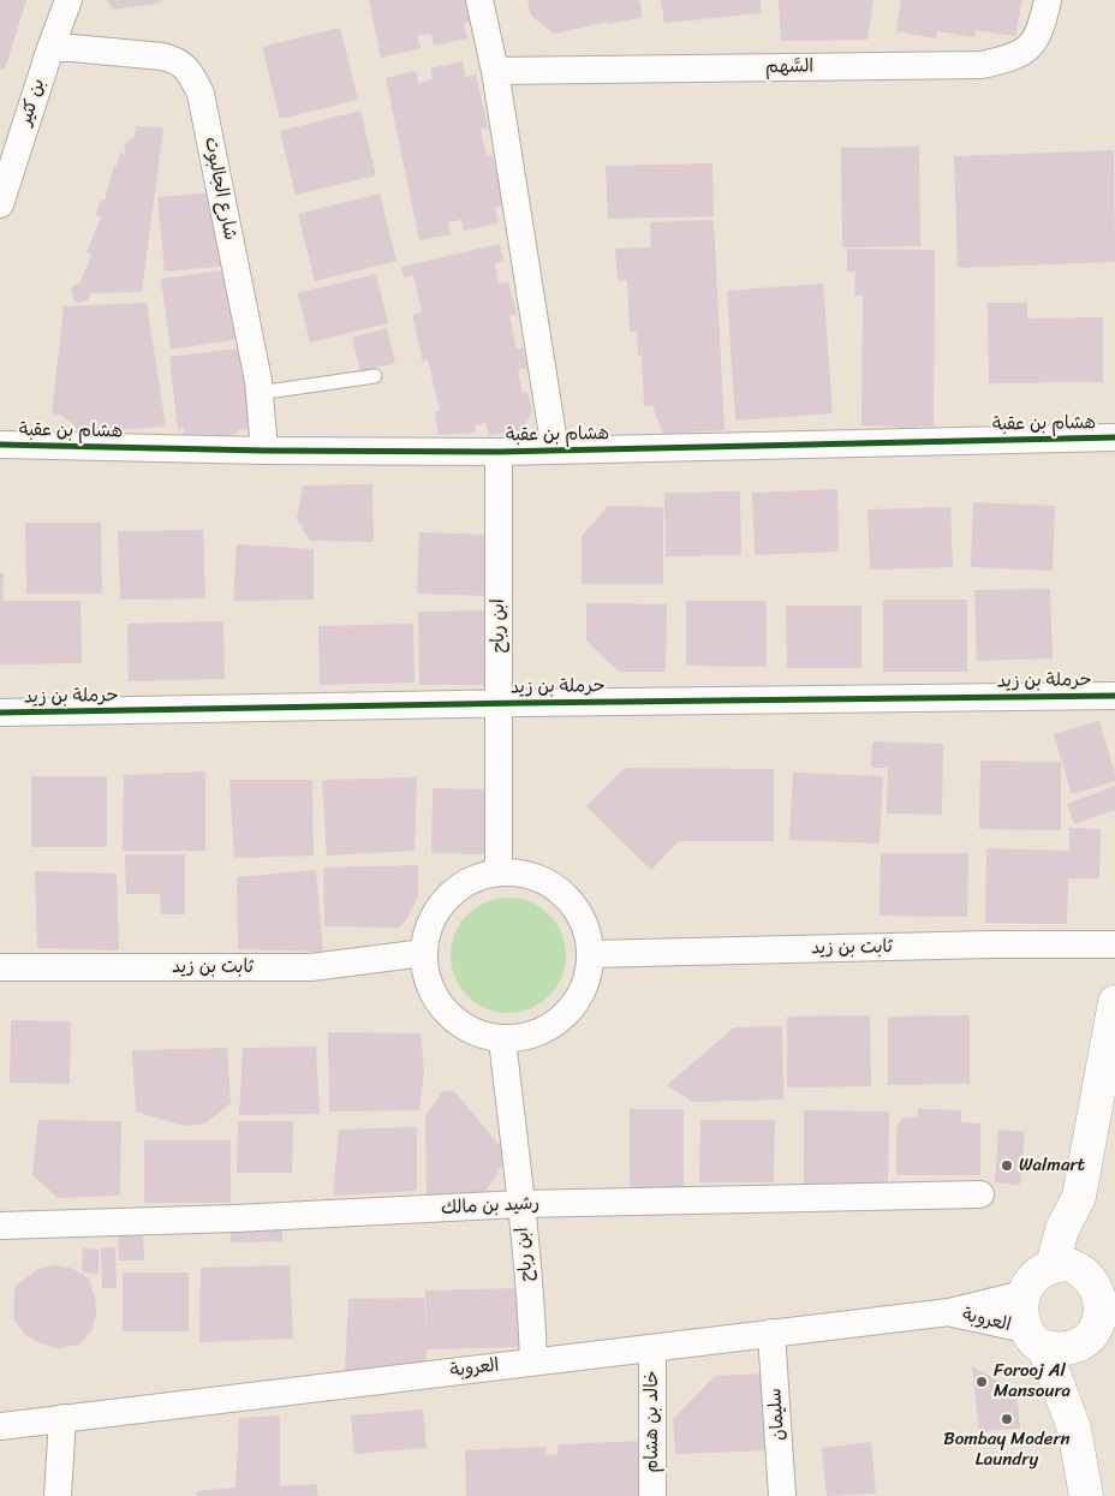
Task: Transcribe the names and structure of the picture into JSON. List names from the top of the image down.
{
  "streets": {
    "street": [
      "السَّهم",
      "بن كثير",
      "شارع الجالبوت",
      "هشام بن عقبة",
      "ابن رباح",
      "حرملة بن زيد",
      "ثابت بن زيد",
      "رشيد بن مالك",
      "العروبة",
      "سليمان",
      "خالد بن هشام"
    ]
  },
  "crossings": [
    ["بن كثير", "شارع الجالبوت"],
    ["شارع الجالبوت", "هشام بن عقبة"],
    ["هشام بن عقبة", "ابن رباح"],
    ["ابن رباح", "حرملة بن زيد"],
    ["ابن رباح", "ثابت بن زيد"],
    ["ابن رباح", "رشيد بن مالك"],
    ["ابن رباح", "العروبة"],
    ["العروبة", "سليمان"],
    ["العروبة", "خالد بن هشام"]
  ],
  "places": ["Walmart", "Forooj Al Mansoura", "Bombay Modern Laundry"]
}
